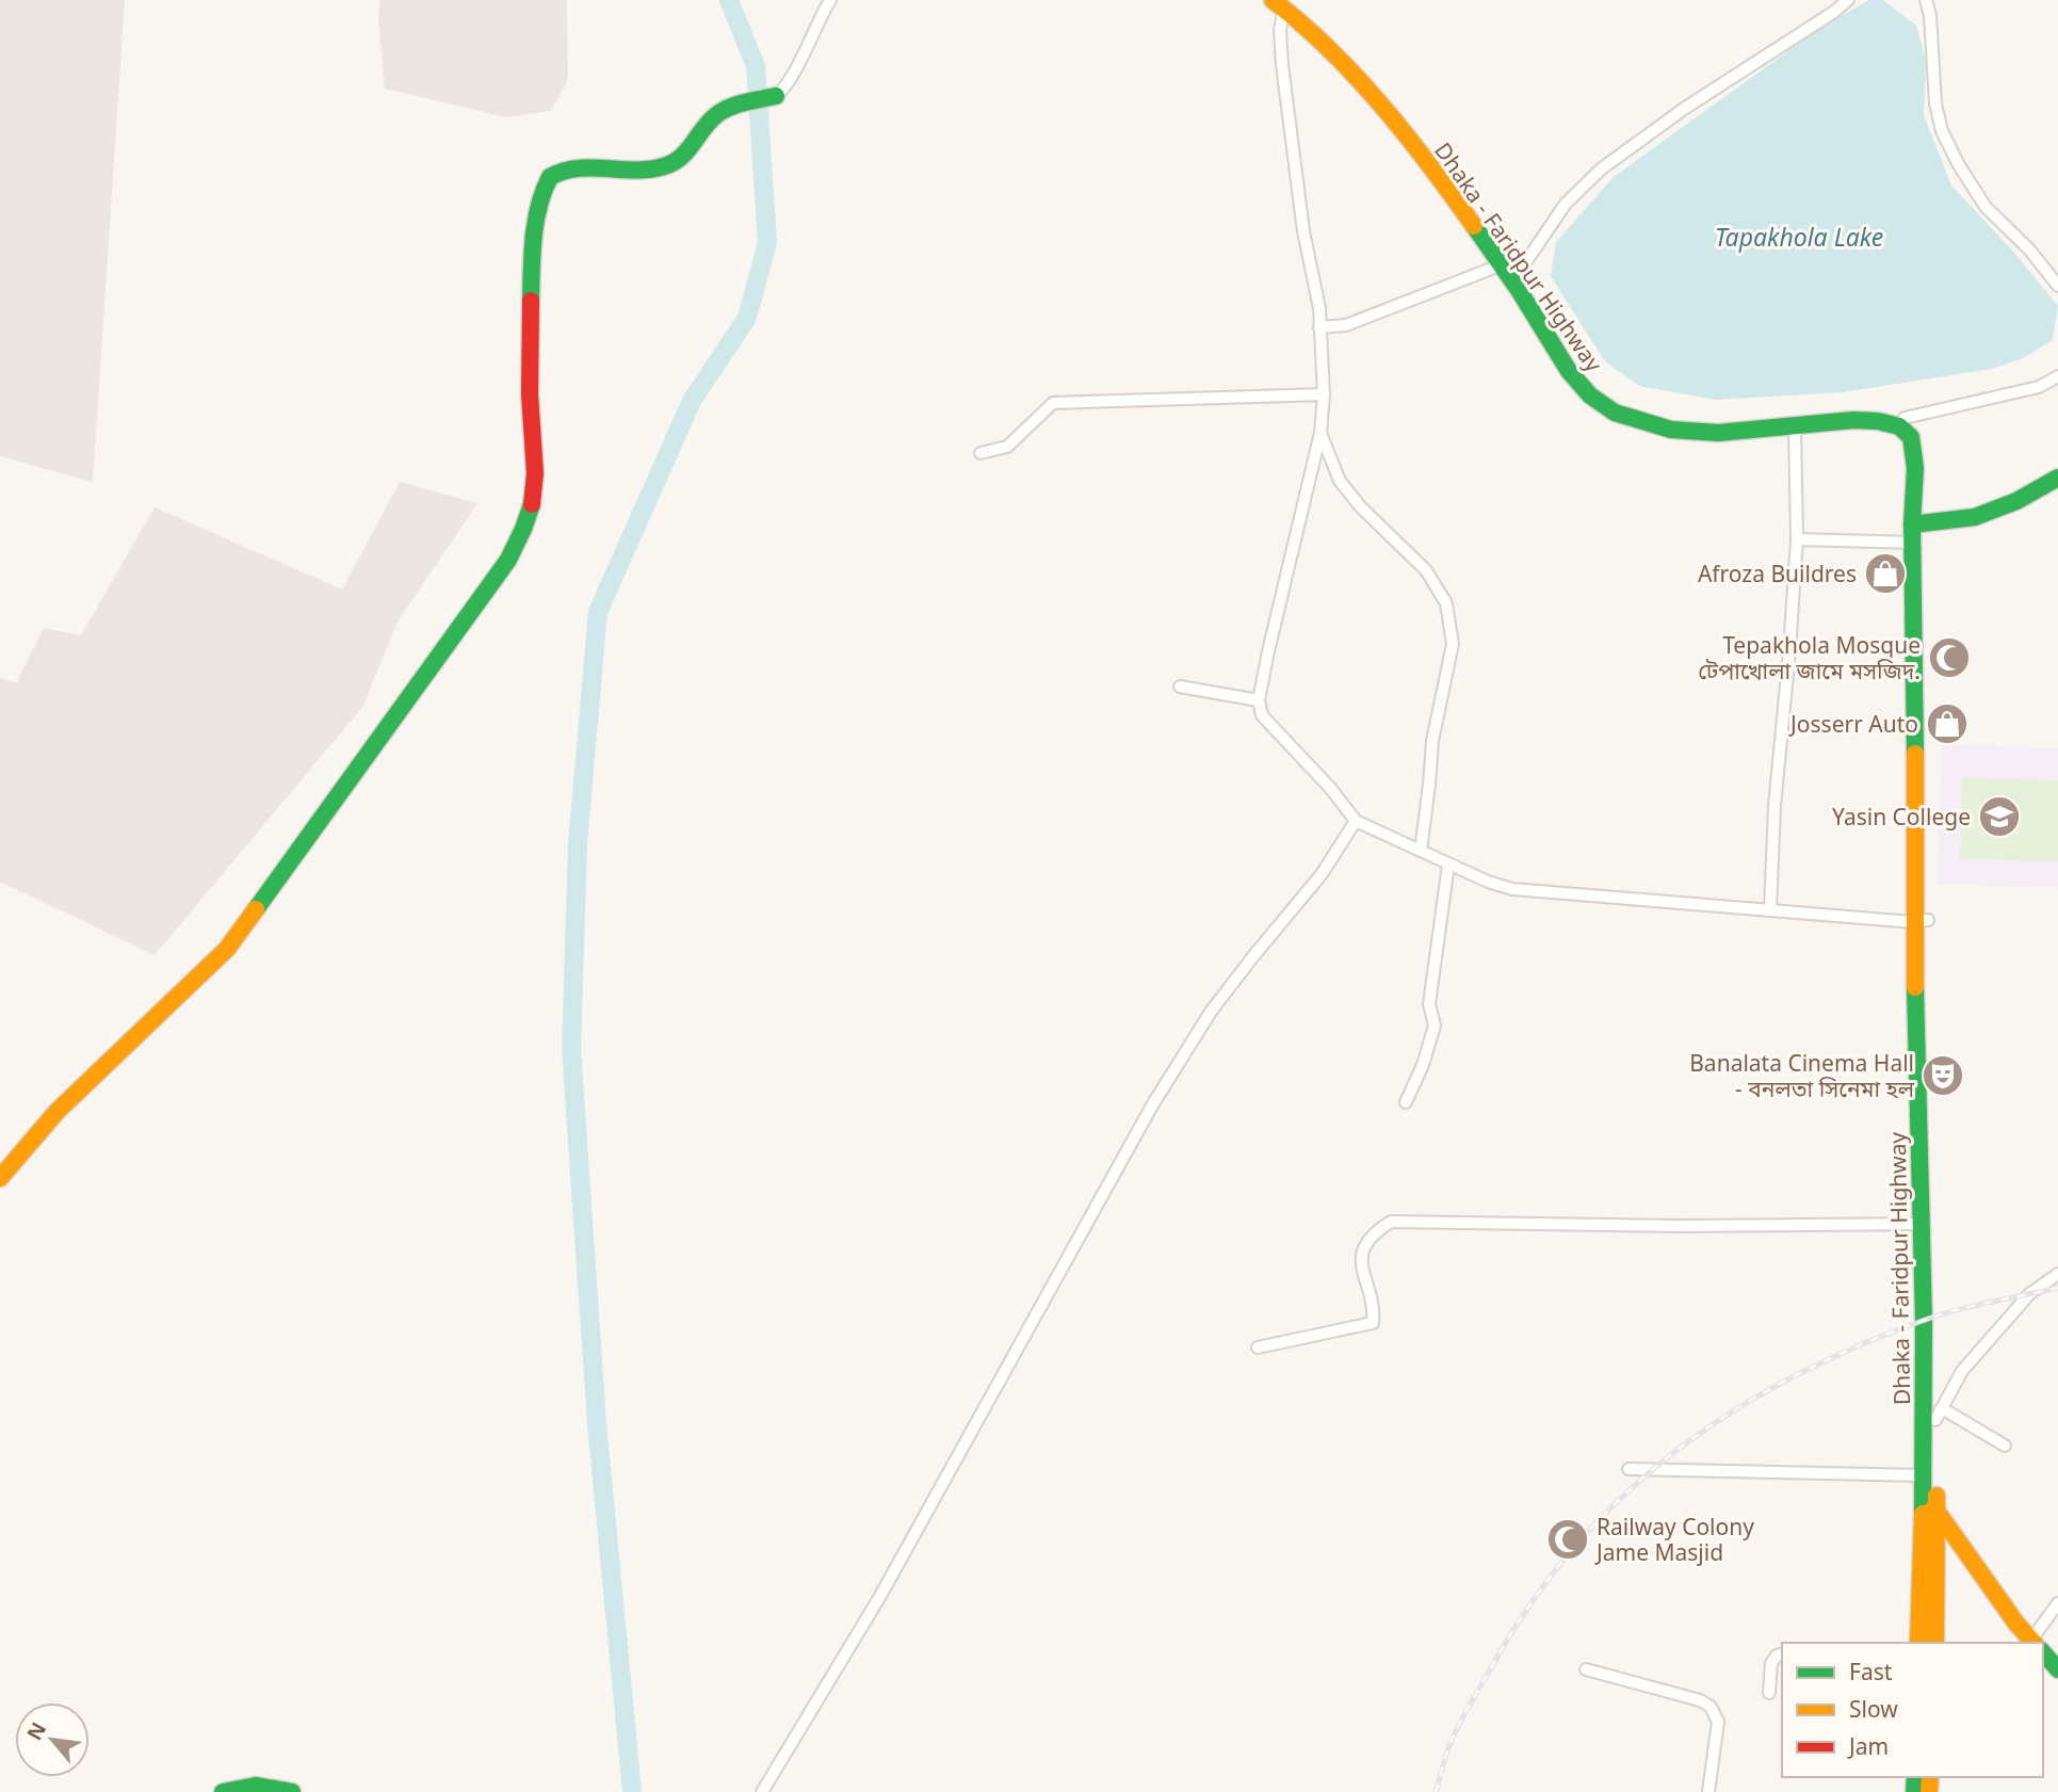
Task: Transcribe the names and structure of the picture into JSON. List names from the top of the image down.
{
  "streets": {
    "main road": ["Dhaka - Faridpur Highway"]
  },
  "water": ["Tapakhola Lake"],
  "places": {
    "shop": ["Afroza Buildres", "Josserr Auto"],
    "mosque": ["Tepakhola Mosque টেপাখোলা জামে মসজিদ.", "Railway Colony Jame Masjid"],
    "school or university": ["Yasin College"],
    "theatre": ["Banalata Cinema Hall - বনলতা সিনেমা হল"]
  },
  "legend": ["Fast", "Slow", "Jam"],
  "north": "top left"
}
